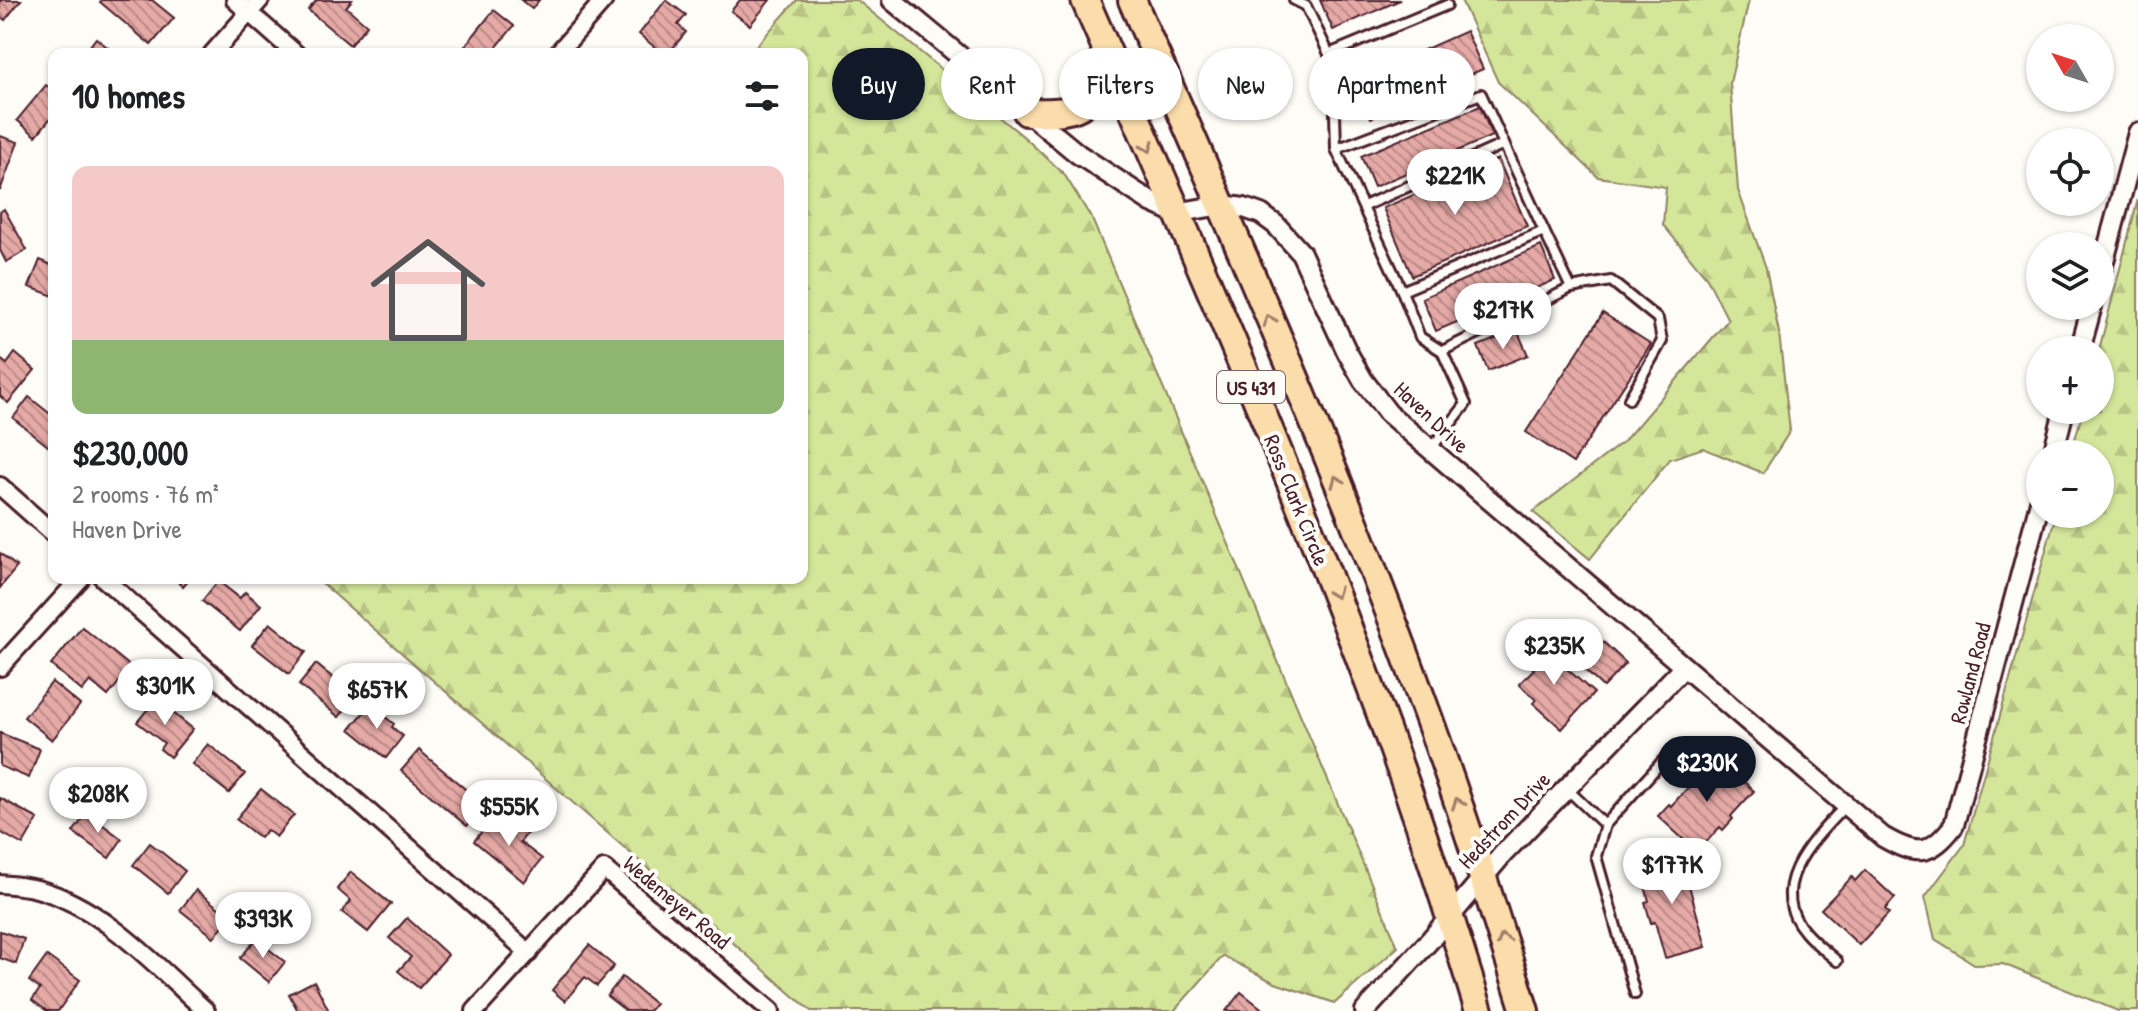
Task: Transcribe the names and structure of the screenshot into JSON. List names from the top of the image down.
{
  "streets": {
    "highway": ["US 431", "Ross Clark Circle"],
    "street": [
      "Haven Drive",
      "Rowland Road",
      "Hedstrom Drive",
      "Wedemeyer Road"
    ]
  },
  "crossings": [
    ["Haven Drive", "Ross Clark Circle"],
    ["Haven Drive", "Rowland Road"],
    ["Haven Drive", "Hedstrom Drive"],
    ["Ross Clark Circle", "Hedstrom Drive"]
  ],
  "north": "top left",
  "page": {
    "map_buttons": ["+", "−"],
    "chip": [
      "Buy",
      "Rent",
      "Filters",
      "New",
      "Apartment"
    ],
    "heading": "10 homes",
    "list": [
      {
        "name": "$230,000",
        "note": "2 rooms · 76 m² · Haven Drive"
      }
    ],
    "price": [
      "$221K",
      "$217K",
      "$235K",
      "$301K",
      "$657K",
      "$230K",
      "$208K",
      "$555K",
      "$177K",
      "$393K"
    ]
  }
}
